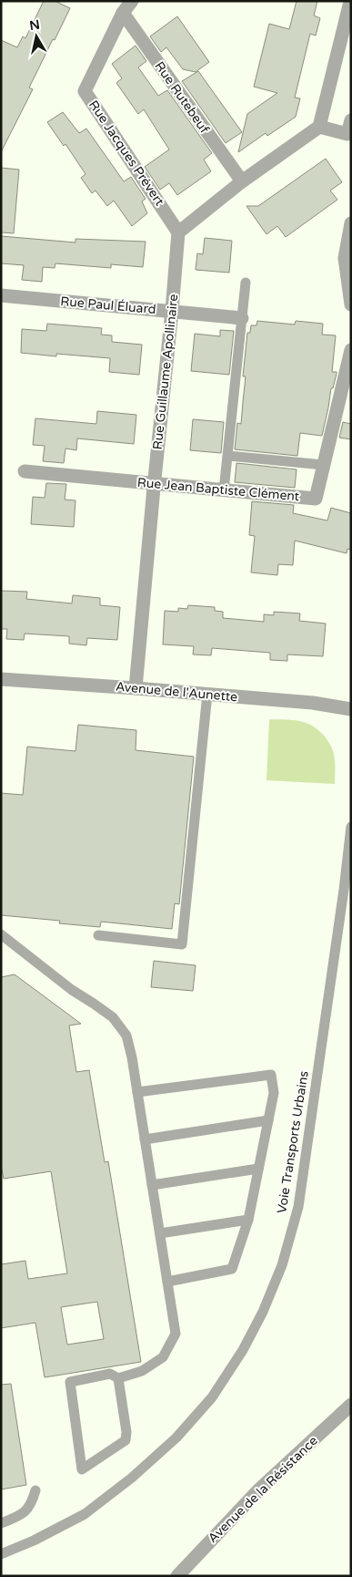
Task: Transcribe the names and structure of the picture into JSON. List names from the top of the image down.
{
  "streets": {
    "street": [
      "Rue Rutebeuf",
      "Rue Jacques Prévert",
      "Rue Paul Éluard",
      "Rue Guillaume Apollinaire",
      "Rue Jean Baptiste Clément",
      "Avenue de l'Aunette",
      "Avenue de la Résistance"
    ],
    "lane": ["Voie Transports Urbains"]
  },
  "crossings": [
    ["Rue Rutebeuf", "Rue Jacques Prévert"],
    ["Rue Jacques Prévert", "Rue Guillaume Apollinaire"],
    ["Rue Paul Éluard", "Rue Guillaume Apollinaire"],
    ["Rue Guillaume Apollinaire", "Rue Jean Baptiste Clément"],
    ["Rue Guillaume Apollinaire", "Avenue de l'Aunette"]
  ],
  "north": "top"
}
